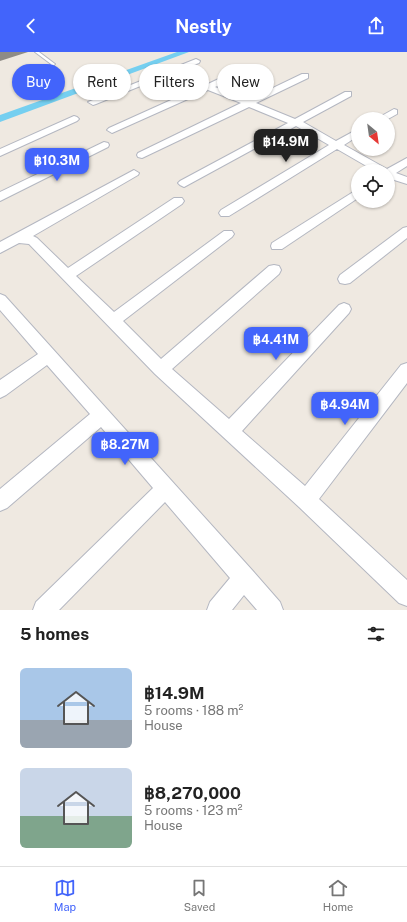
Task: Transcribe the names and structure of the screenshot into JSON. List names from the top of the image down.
{
  "north": "bottom right",
  "page": {
    "header": "Nestly",
    "chip": [
      "Buy",
      "Rent",
      "Filters",
      "New"
    ],
    "price": [
      "฿14.9M",
      "฿10.3M",
      "฿4.41M",
      "฿4.94M",
      "฿8.27M"
    ],
    "heading": "5 homes",
    "list": [
      {
        "name": "฿14.9M",
        "note": "5 rooms · 188 m² · House"
      },
      {
        "name": "฿8,270,000",
        "note": "5 rooms · 123 m² · House"
      }
    ],
    "tabs": ["Map", "Saved", "Home"]
  }
}
